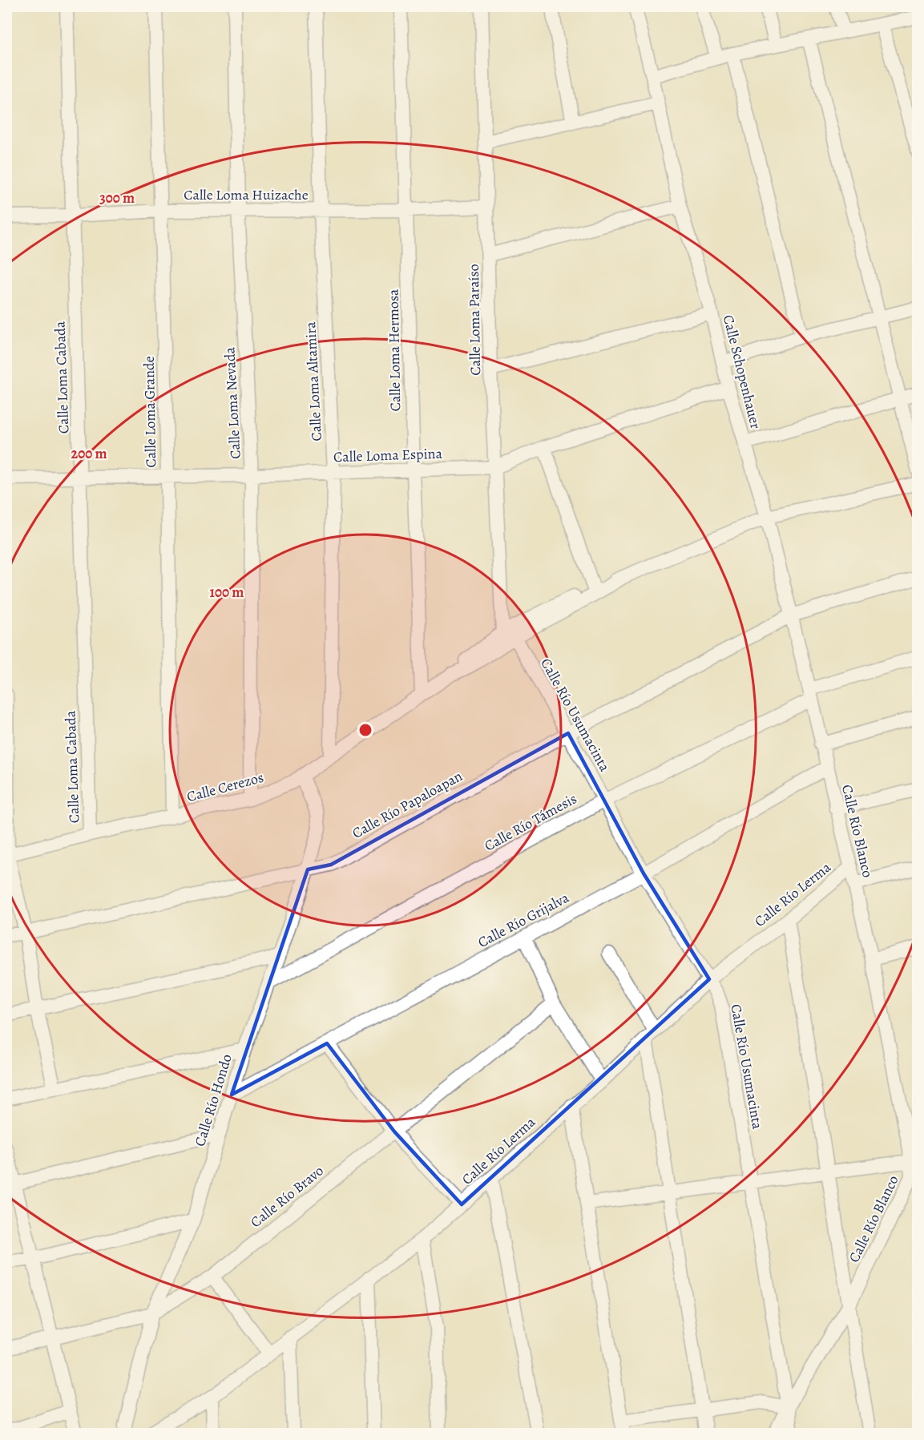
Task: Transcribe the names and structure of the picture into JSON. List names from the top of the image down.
{
  "streets": {
    "street": [
      "Calle Loma Huizache",
      "Calle Loma Paraíso",
      "Calle Loma Hermosa",
      "Calle Schopenhauer",
      "Calle Loma Cabada",
      "Calle Loma Altamira",
      "Calle Loma Nevada",
      "Calle Loma Grande",
      "Calle Loma Espina",
      "Calle Río Usumacinta",
      "Calle Cerezos",
      "Calle Río Papaloapan",
      "Calle Río Támesis",
      "Calle Río Blanco",
      "Calle Río Lerma",
      "Calle Río Grijalva",
      "Calle Río Hondo",
      "Calle Río Bravo"
    ]
  },
  "crossings": [
    ["Calle Loma Huizache", "Calle Loma Paraíso"],
    ["Calle Loma Huizache", "Calle Loma Hermosa"],
    ["Calle Loma Huizache", "Calle Loma Cabada"],
    ["Calle Loma Huizache", "Calle Loma Altamira"],
    ["Calle Loma Huizache", "Calle Loma Nevada"],
    ["Calle Loma Huizache", "Calle Loma Grande"],
    ["Calle Loma Paraíso", "Calle Loma Espina"],
    ["Calle Loma Paraíso", "Calle Cerezos"],
    ["Calle Loma Hermosa", "Calle Loma Espina"],
    ["Calle Loma Hermosa", "Calle Cerezos"],
    ["Calle Schopenhauer", "Calle Loma Espina"],
    ["Calle Schopenhauer", "Calle Cerezos"],
    ["Calle Schopenhauer", "Calle Río Papaloapan"],
    ["Calle Schopenhauer", "Calle Río Támesis"],
    ["Calle Schopenhauer", "Calle Río Blanco"],
    ["Calle Loma Cabada", "Calle Loma Espina"],
    ["Calle Loma Cabada", "Calle Cerezos"],
    ["Calle Loma Altamira", "Calle Loma Espina"],
    ["Calle Loma Altamira", "Calle Cerezos"],
    ["Calle Loma Nevada", "Calle Loma Espina"],
    ["Calle Loma Nevada", "Calle Cerezos"],
    ["Calle Loma Grande", "Calle Loma Espina"],
    ["Calle Loma Grande", "Calle Cerezos"],
    ["Calle Río Usumacinta", "Calle Cerezos"],
    ["Calle Río Usumacinta", "Calle Río Papaloapan"],
    ["Calle Río Usumacinta", "Calle Río Támesis"],
    ["Calle Río Usumacinta", "Calle Río Blanco"],
    ["Calle Río Usumacinta", "Calle Río Lerma"],
    ["Calle Río Usumacinta", "Calle Río Grijalva"],
    ["Calle Cerezos", "Calle Río Hondo"],
    ["Calle Río Papaloapan", "Calle Río Hondo"],
    ["Calle Río Támesis", "Calle Río Hondo"],
    ["Calle Río Blanco", "Calle Río Lerma"],
    ["Calle Río Blanco", "Calle Río Grijalva"],
    ["Calle Río Grijalva", "Calle Río Hondo"],
    ["Calle Río Hondo", "Calle Río Bravo"]
  ],
  "rings": ["300 m", "200 m", "100 m"]
}
